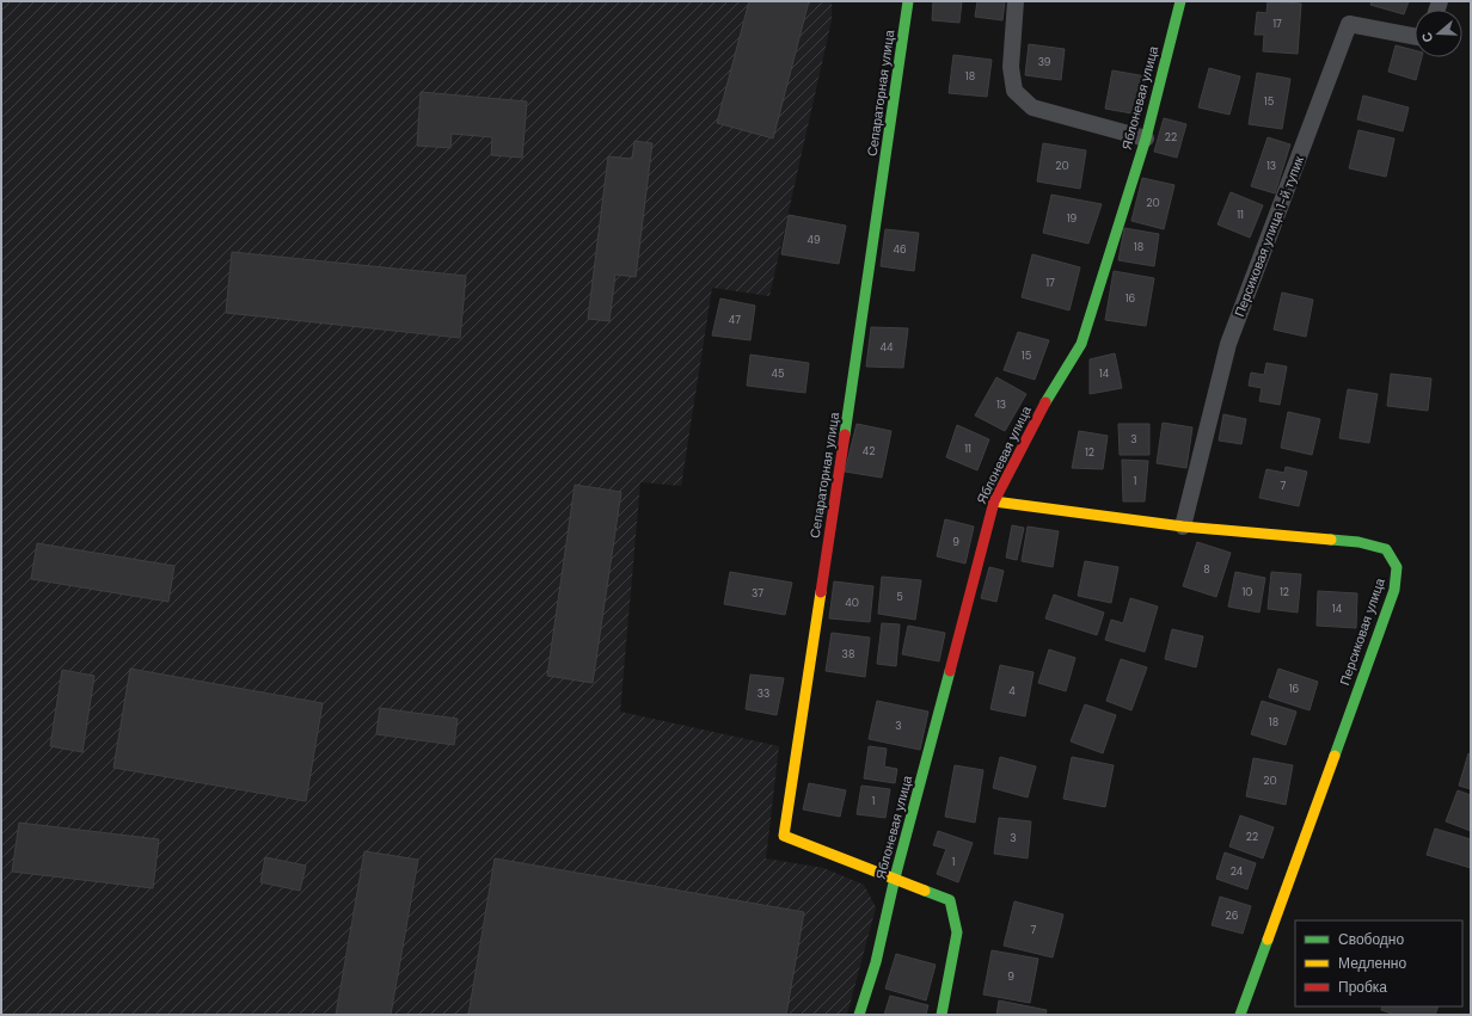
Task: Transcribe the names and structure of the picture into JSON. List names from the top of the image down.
{
  "streets": {
    "street": [
      "Сепараторная улица",
      "Яблоневая улица",
      "Персиковая улица 1-й тупик",
      "Персиковая улица"
    ]
  },
  "crossings": [
    ["Сепараторная улица", "Яблоневая улица"],
    ["Яблоневая улица", "Персиковая улица"],
    ["Персиковая улица 1-й тупик", "Персиковая улица"]
  ],
  "house_numbers": [
    "17",
    "39",
    "18",
    "15",
    "22",
    "20",
    "13",
    "20",
    "11",
    "19",
    "49",
    "18",
    "46",
    "17",
    "16",
    "47",
    "44",
    "15",
    "45",
    "14",
    "13",
    "3",
    "11",
    "42",
    "12",
    "1",
    "7",
    "9",
    "8",
    "10",
    "12",
    "37",
    "5",
    "40",
    "14",
    "38",
    "16",
    "4",
    "33",
    "18",
    "3",
    "20",
    "1",
    "22",
    "3",
    "1",
    "24",
    "26",
    "7",
    "9"
  ],
  "legend": ["Свободно", "Медленно", "Пробка"],
  "north": "left"
}
